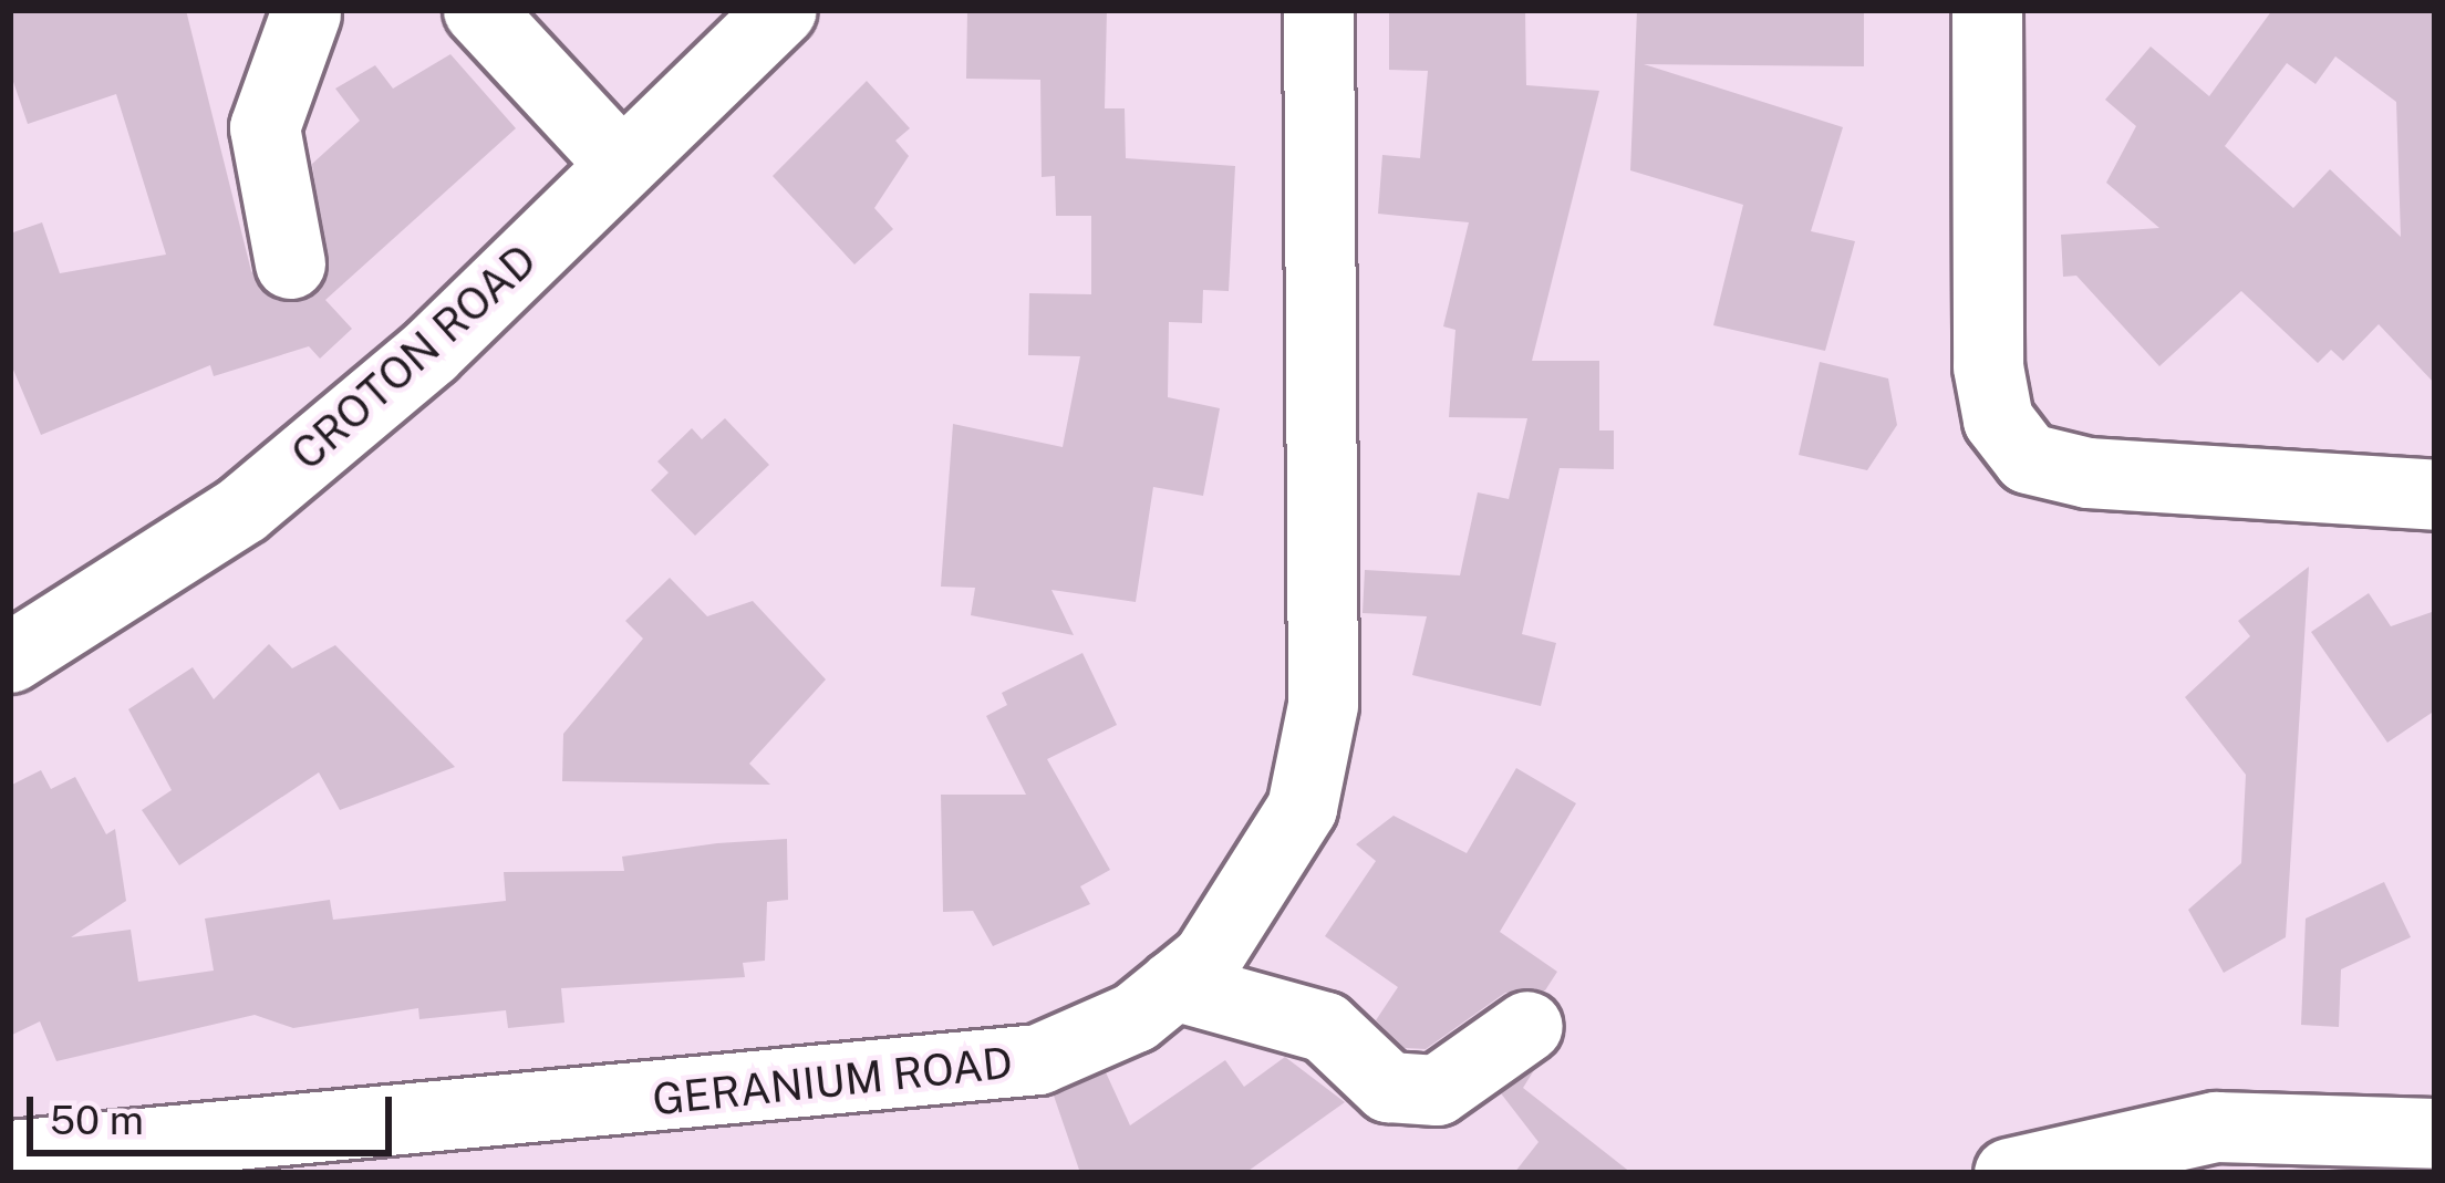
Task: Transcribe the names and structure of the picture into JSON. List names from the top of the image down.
{
  "streets": {
    "street": ["CROTON ROAD", "GERANIUM ROAD"]
  },
  "scale_bar": "50 m"
}
